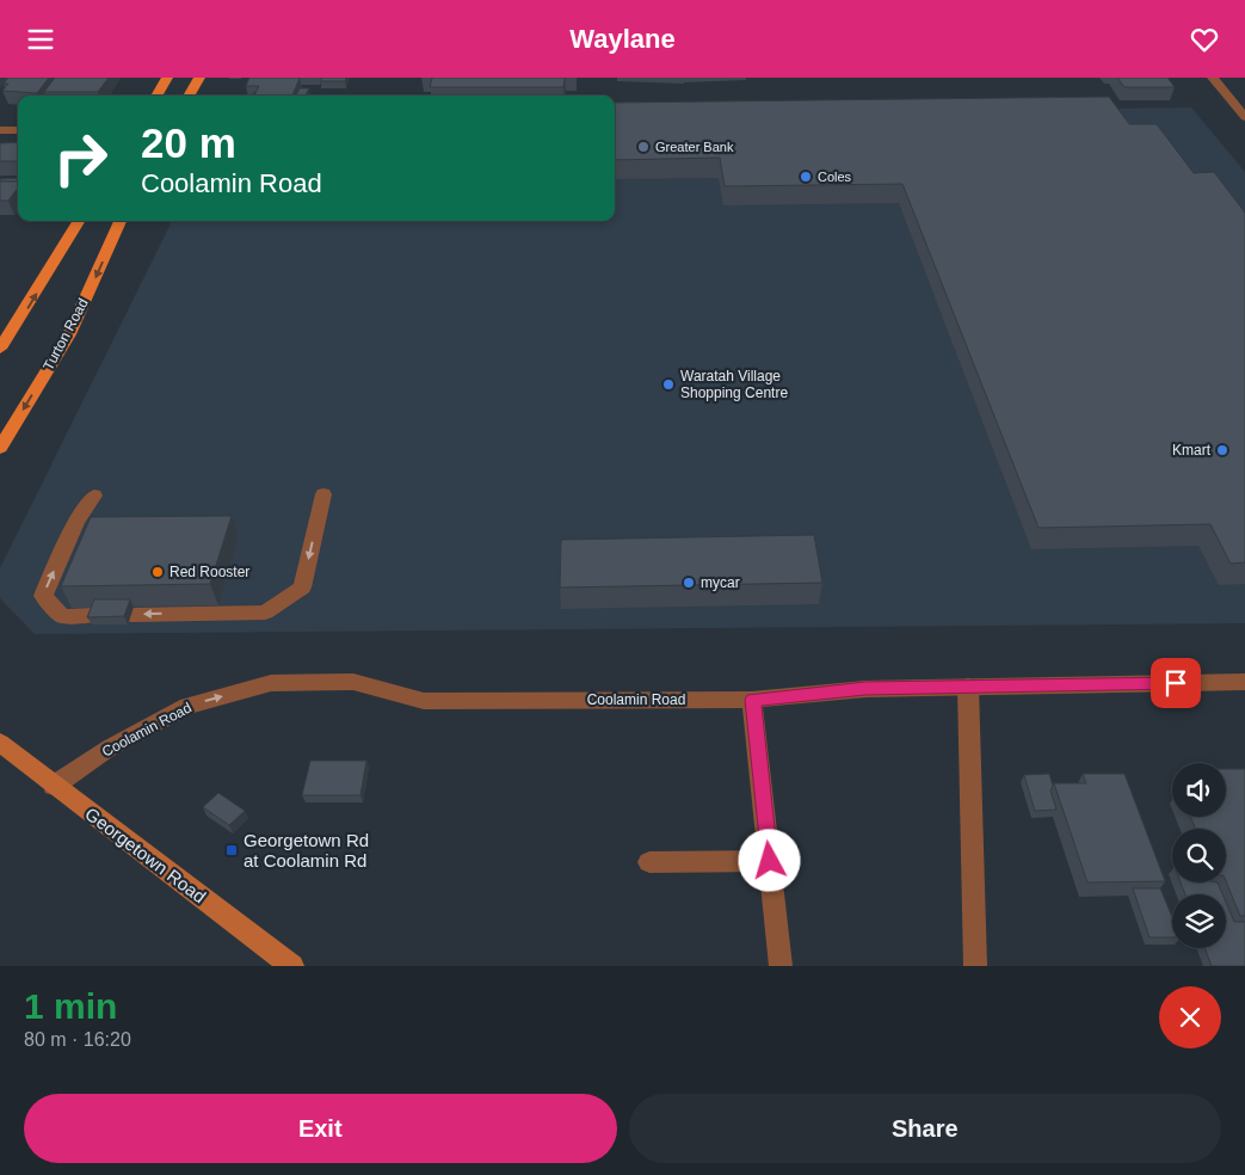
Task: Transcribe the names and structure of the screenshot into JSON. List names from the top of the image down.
{
  "streets": {
    "main road": ["Turton Road"],
    "street": ["Coolamin Road", "Georgetown Road"]
  },
  "crossings": [
    ["Coolamin Road", "Georgetown Road"]
  ],
  "one_way": ["Coolamin Road"],
  "places": {
    "other": [
      "Greater Bank",
      "Coles",
      "Waratah Village Shopping Centre",
      "Kmart",
      "Red Rooster",
      "mycar"
    ],
    "transit": ["Georgetown Rd at Coolamin Rd"]
  },
  "page": {
    "header": "Waylane",
    "turn": ["20 m", "Coolamin Road"],
    "heading": ["1 min", "80 m · 16:20"],
    "buttons": ["Exit", "Share"]
  }
}
